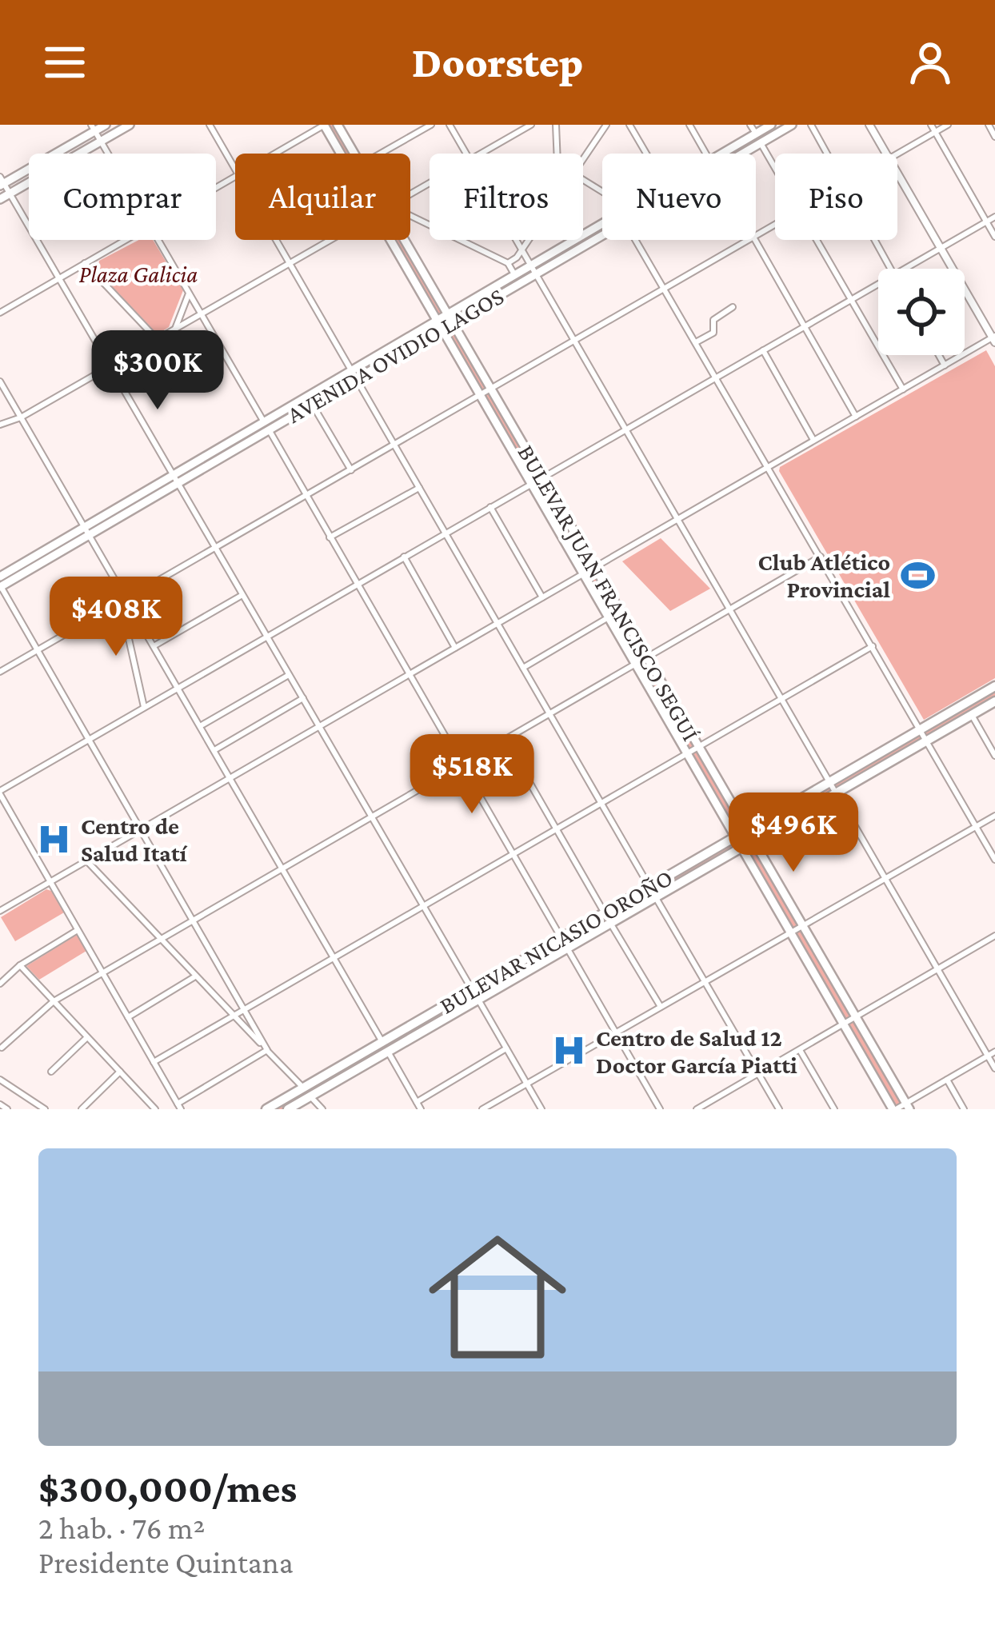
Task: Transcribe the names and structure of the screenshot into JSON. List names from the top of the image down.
{
  "streets": {
    "main road": ["AVENIDA OVIDIO LAGOS", "BULEVAR JUAN FRANCISCO SEGUÍ", "BULEVAR NICASIO OROÑO"]
  },
  "crossings": [
    ["AVENIDA OVIDIO LAGOS", "BULEVAR JUAN FRANCISCO SEGUÍ"],
    ["BULEVAR JUAN FRANCISCO SEGUÍ", "BULEVAR NICASIO OROÑO"]
  ],
  "parks": ["Plaza Galicia"],
  "places": {
    "sports": ["Club Atlético Provincial"],
    "hospital": ["Centro de Salud Itatí", "Centro de Salud 12 Doctor García Piatti"]
  },
  "page": {
    "header": "Doorstep",
    "chip": [
      "Comprar",
      "Alquilar",
      "Filtros",
      "Nuevo",
      "Piso"
    ],
    "price": [
      "$300K",
      "$408K",
      "$518K",
      "$496K"
    ],
    "list": [
      {
        "name": "$300,000/mes",
        "note": "2 hab. · 76 m² · Presidente Quintana"
      }
    ]
  }
}
